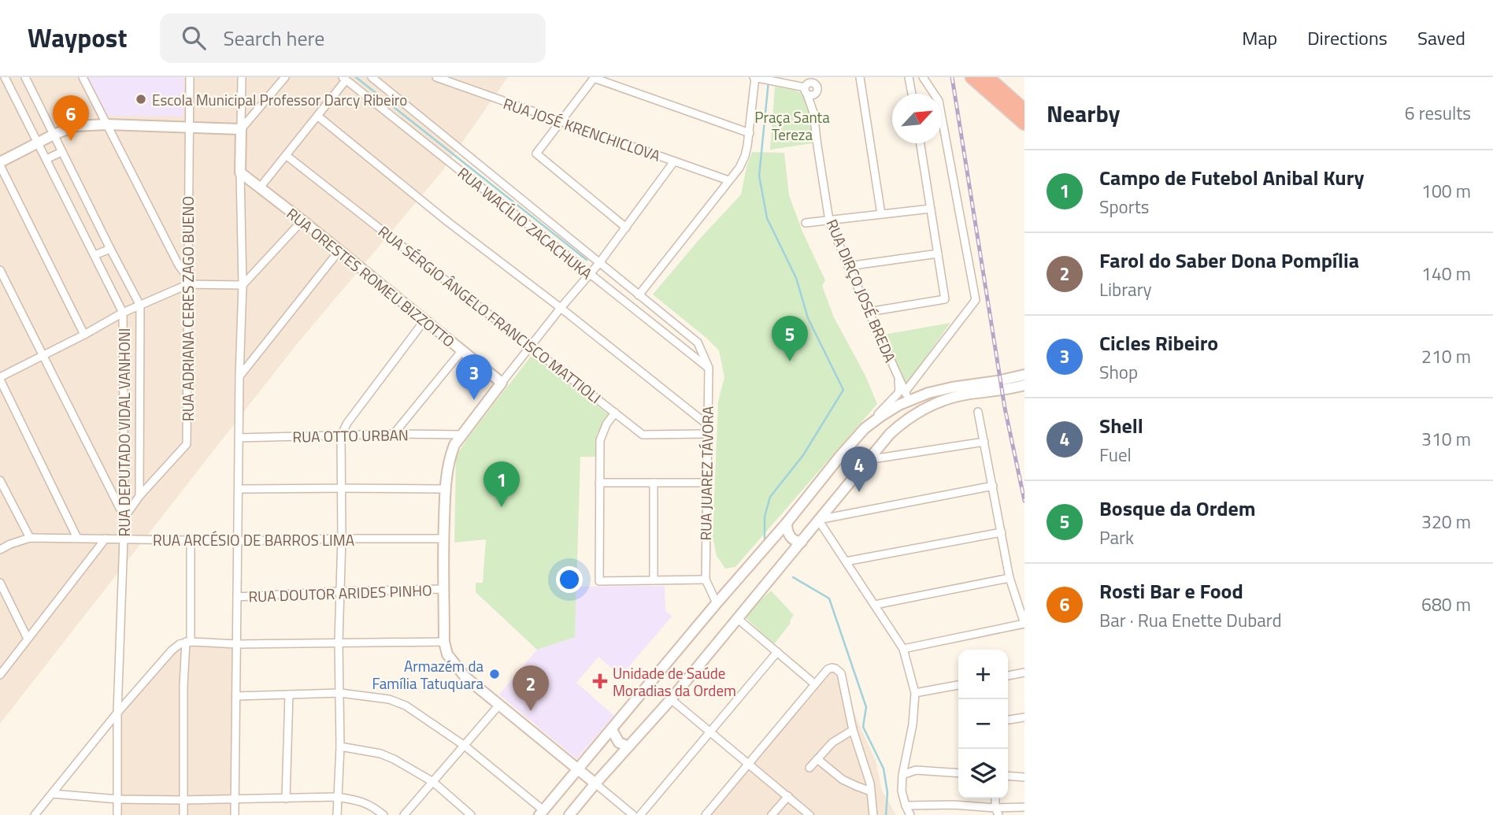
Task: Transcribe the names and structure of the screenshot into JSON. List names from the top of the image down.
{
  "streets": {
    "main road": ["RUA ORESTES ROMEU BIZZOTTO"],
    "street": [
      "RUA JOSÉ KRENCHICLOVA",
      "RUA WACÍLIO ZACACHUKA",
      "RUA DIRÇO JOSÉ BREDA",
      "RUA ADRIANA CERES ZAGO BUENO",
      "RUA SÉRGIO ÂNGELO FRANCISCO MATTIOLI",
      "RUA DEPUTADO VIDAL VANHONI",
      "RUA OTTO URBAN",
      "RUA JUAREZ TÁVORA",
      "RUA ARCÉSIO DE BARROS LIMA",
      "RUA DOUTOR ARIDES PINHO"
    ]
  },
  "crossings": [
    ["RUA WACÍLIO ZACACHUKA", "RUA JUAREZ TÁVORA"],
    ["RUA ADRIANA CERES ZAGO BUENO", "RUA DEPUTADO VIDAL VANHONI"],
    ["RUA SÉRGIO ÂNGELO FRANCISCO MATTIOLI", "RUA JUAREZ TÁVORA"],
    ["RUA DEPUTADO VIDAL VANHONI", "RUA ARCÉSIO DE BARROS LIMA"]
  ],
  "parks": ["Praça Santa Tereza"],
  "places": {
    "other": ["Escola Municipal Professor Darcy Ribeiro", "Armazém da Família Tatuquara"],
    "health": ["Unidade de Saúde Moradias da Ordem"]
  },
  "north": "top right",
  "page": {
    "header": "Waypost",
    "search": "Search here",
    "nav": ["Map", "Directions", "Saved"],
    "heading": ["Nearby", "6 results"],
    "pins": [
      "6",
      "5",
      "3",
      "4",
      "1",
      "2"
    ],
    "list": [
      {
        "mark": "1",
        "name": "Campo de Futebol Anibal Kury",
        "note": "Sports",
        "value": "100 m"
      },
      {
        "mark": "2",
        "name": "Farol do Saber Dona Pompília",
        "note": "Library",
        "value": "140 m"
      },
      {
        "mark": "3",
        "name": "Cicles Ribeiro",
        "note": "Shop",
        "value": "210 m"
      },
      {
        "mark": "4",
        "name": "Shell",
        "note": "Fuel",
        "value": "310 m"
      },
      {
        "mark": "5",
        "name": "Bosque da Ordem",
        "note": "Park",
        "value": "320 m"
      },
      {
        "mark": "6",
        "name": "Rosti Bar e Food",
        "note": "Bar · Rua Enette Dubard",
        "value": "680 m"
      }
    ],
    "map_buttons": ["+", "−"]
  }
}
